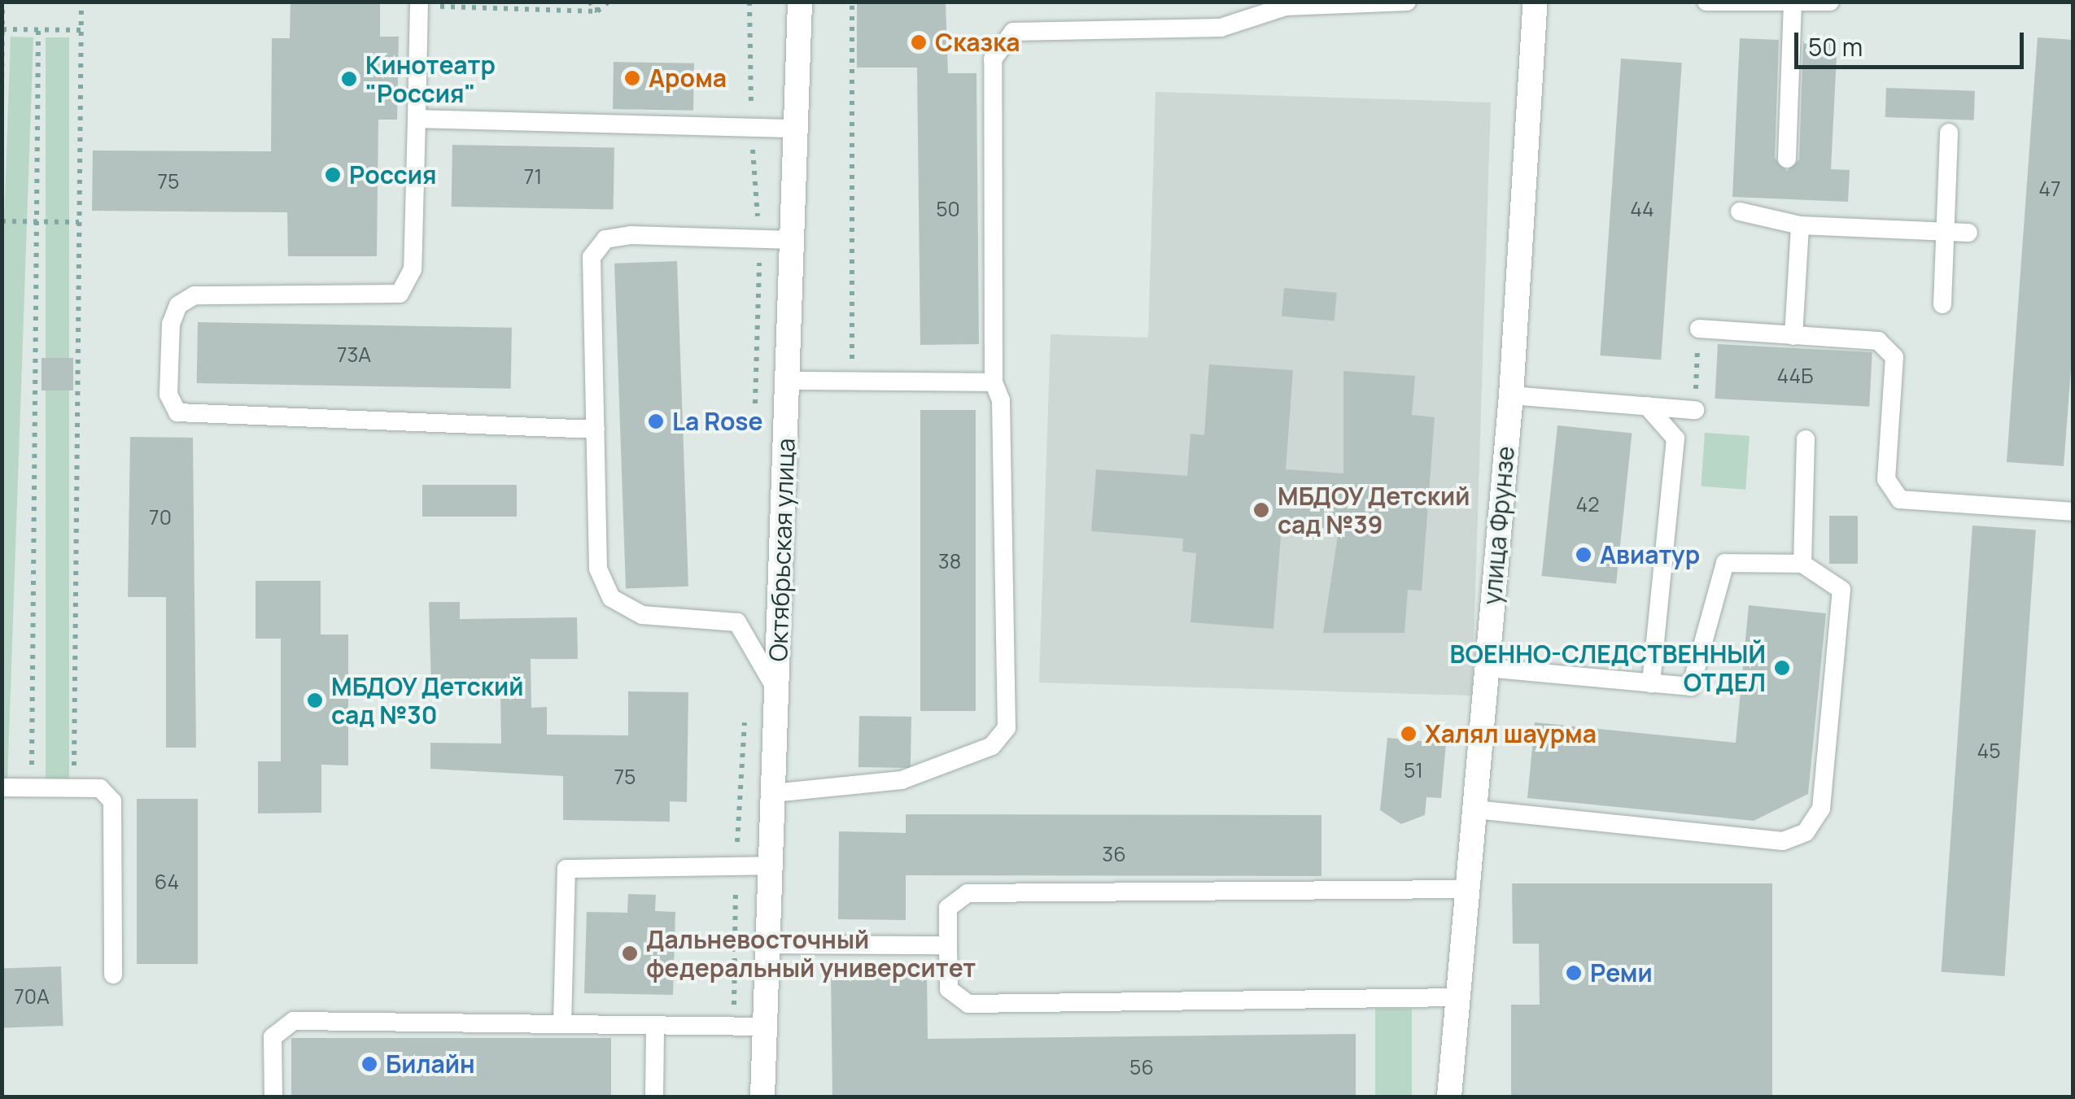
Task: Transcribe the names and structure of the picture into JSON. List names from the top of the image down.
{
  "streets": {
    "street": ["улица Фрунзе", "Октябрьская улица"]
  },
  "places": [
    "Сказка",
    "Арома",
    "Кинотеатр \"Россия\"",
    "Россия",
    "La Rose",
    "МБДОУ Детский сад №39",
    "Авиатур",
    "ВОЕННО-СЛЕДСТВЕННЫЙ ОТДЕЛ",
    "МБДОУ Детский сад №30",
    "Халял шаурма",
    "Дальневосточный федеральный университет",
    "Реми",
    "Билайн"
  ],
  "house_numbers": [
    "71",
    "75",
    "47",
    "50",
    "44",
    "73А",
    "44Б",
    "42",
    "70",
    "38",
    "45",
    "51",
    "75",
    "36",
    "64",
    "70А",
    "56"
  ],
  "scale_bar": "50 m"
}
